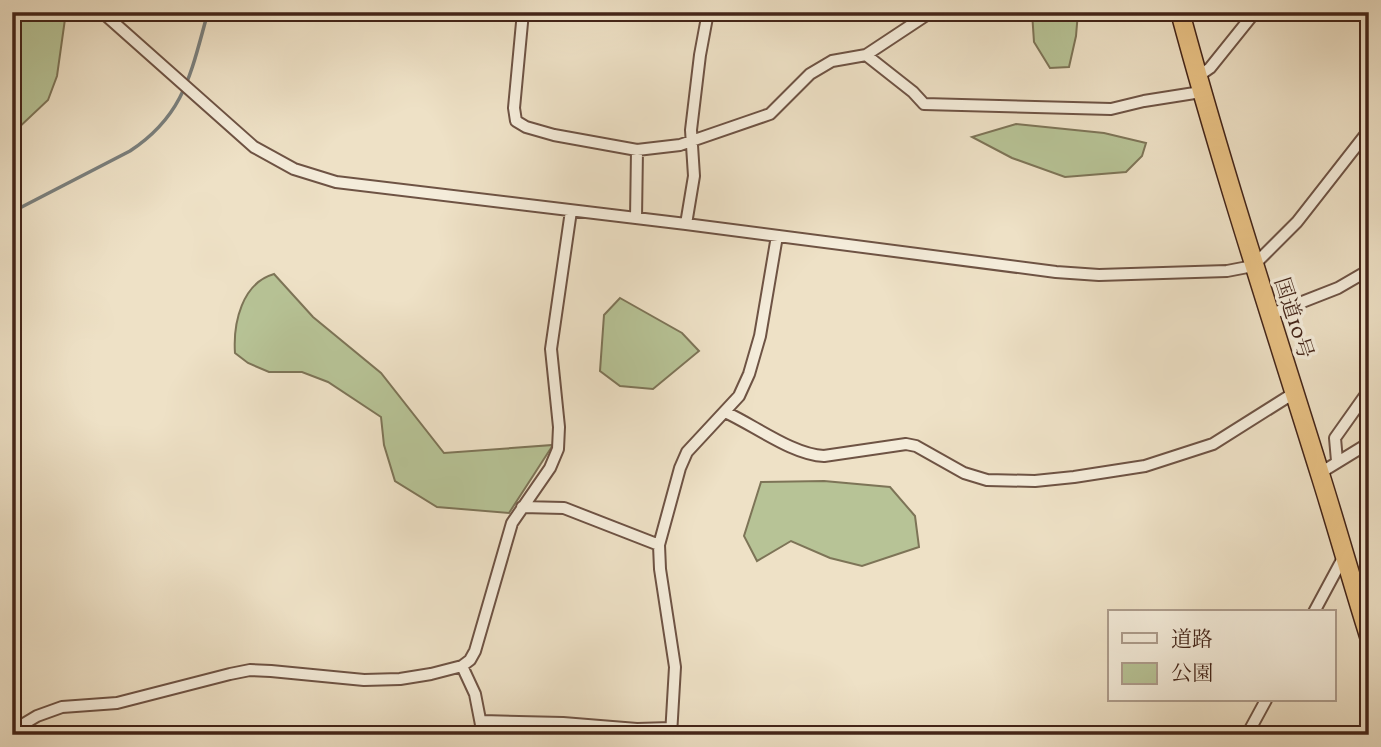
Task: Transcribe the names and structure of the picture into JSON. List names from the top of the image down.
{
  "streets": {
    "highway": ["国道10号"]
  },
  "legend": ["道路", "公園"]
}
